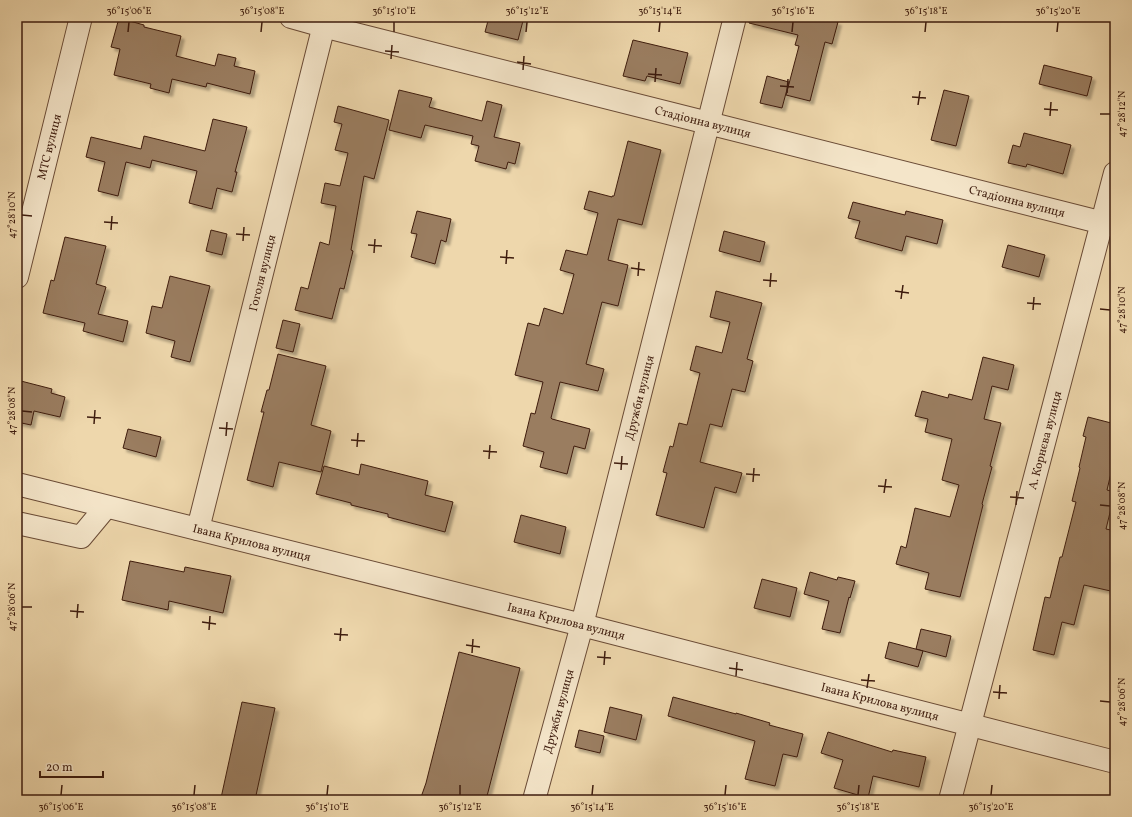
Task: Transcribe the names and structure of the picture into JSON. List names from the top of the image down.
{
  "streets": {
    "street": [
      "Стадіонна вулиця",
      "МТС вулиця",
      "Гоголя вулиця",
      "Дружби вулиця",
      "А. Корнєва вулиця",
      "Івана Крилова вулиця"
    ]
  },
  "crossings": [
    ["Стадіонна вулиця", "Гоголя вулиця"],
    ["Стадіонна вулиця", "Дружби вулиця"],
    ["Стадіонна вулиця", "А. Корнєва вулиця"],
    ["Гоголя вулиця", "Івана Крилова вулиця"],
    ["Дружби вулиця", "Івана Крилова вулиця"],
    ["А. Корнєва вулиця", "Івана Крилова вулиця"]
  ],
  "scale_bar": "20 m",
  "coordinates": [
    "36°15'06\"E",
    "36°15'08\"E",
    "36°15'10\"E",
    "36°15'12\"E",
    "36°15'14\"E",
    "36°15'16\"E",
    "36°15'18\"E",
    "36°15'20\"E",
    "47°28'12\"N",
    "47°28'10\"N",
    "47°28'08\"N",
    "47°28'06\"N"
  ]
}
